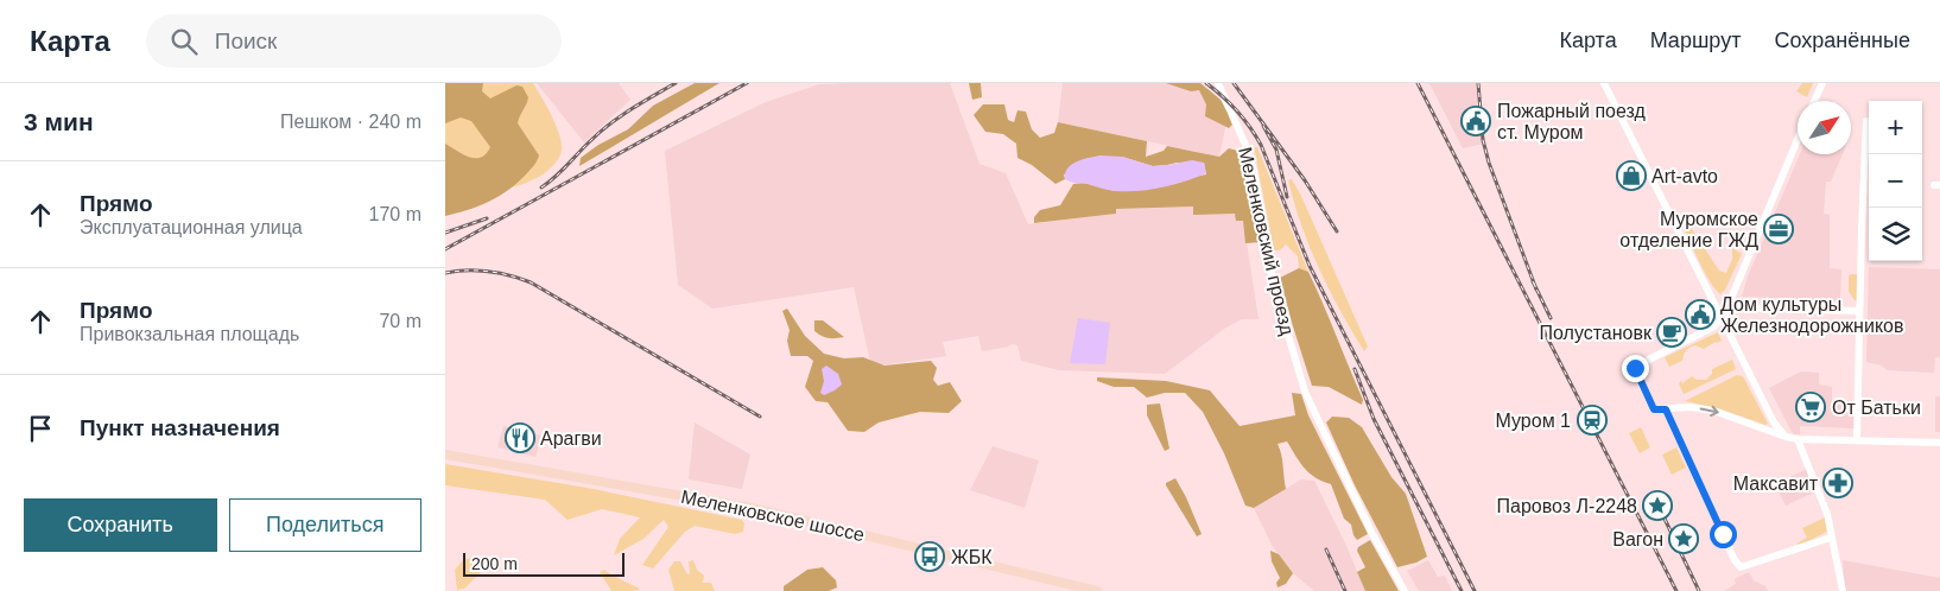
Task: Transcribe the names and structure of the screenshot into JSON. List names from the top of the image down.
{
  "streets": {
    "main road": ["Меленковское шоссе"],
    "street": ["Меленковский проезд"]
  },
  "places": {
    "public building": ["Пожарный поезд ст. Муром", "Дом культуры Железнодорожников"],
    "shop": ["Art-avto"],
    "office": ["Муромское отделение ГЖД"],
    "cafe": ["Полустановк"],
    "supermarket": ["От Батьки"],
    "station": ["Муром 1"],
    "restaurant": ["Арагви"],
    "pharmacy": ["Максавит"],
    "place": ["Паровоз Л-2248", "Вагон"],
    "bus stop": ["ЖБК"]
  },
  "scale_bar": "200 m",
  "north": "top right",
  "page": {
    "header": "Карта",
    "search": "Поиск",
    "nav": ["Карта", "Маршрут", "Сохранённые"],
    "heading": ["3 мин", "Пешком · 240 m"],
    "map_buttons": ["+", "−"],
    "list": [
      ["Прямо", "Эксплуатационная улица", "170 m"],
      ["Прямо", "Привокзальная площадь", "70 m"],
      "Пункт назначения"
    ],
    "buttons": ["Сохранить", "Поделиться"],
    "scale": "200 m"
  }
}
